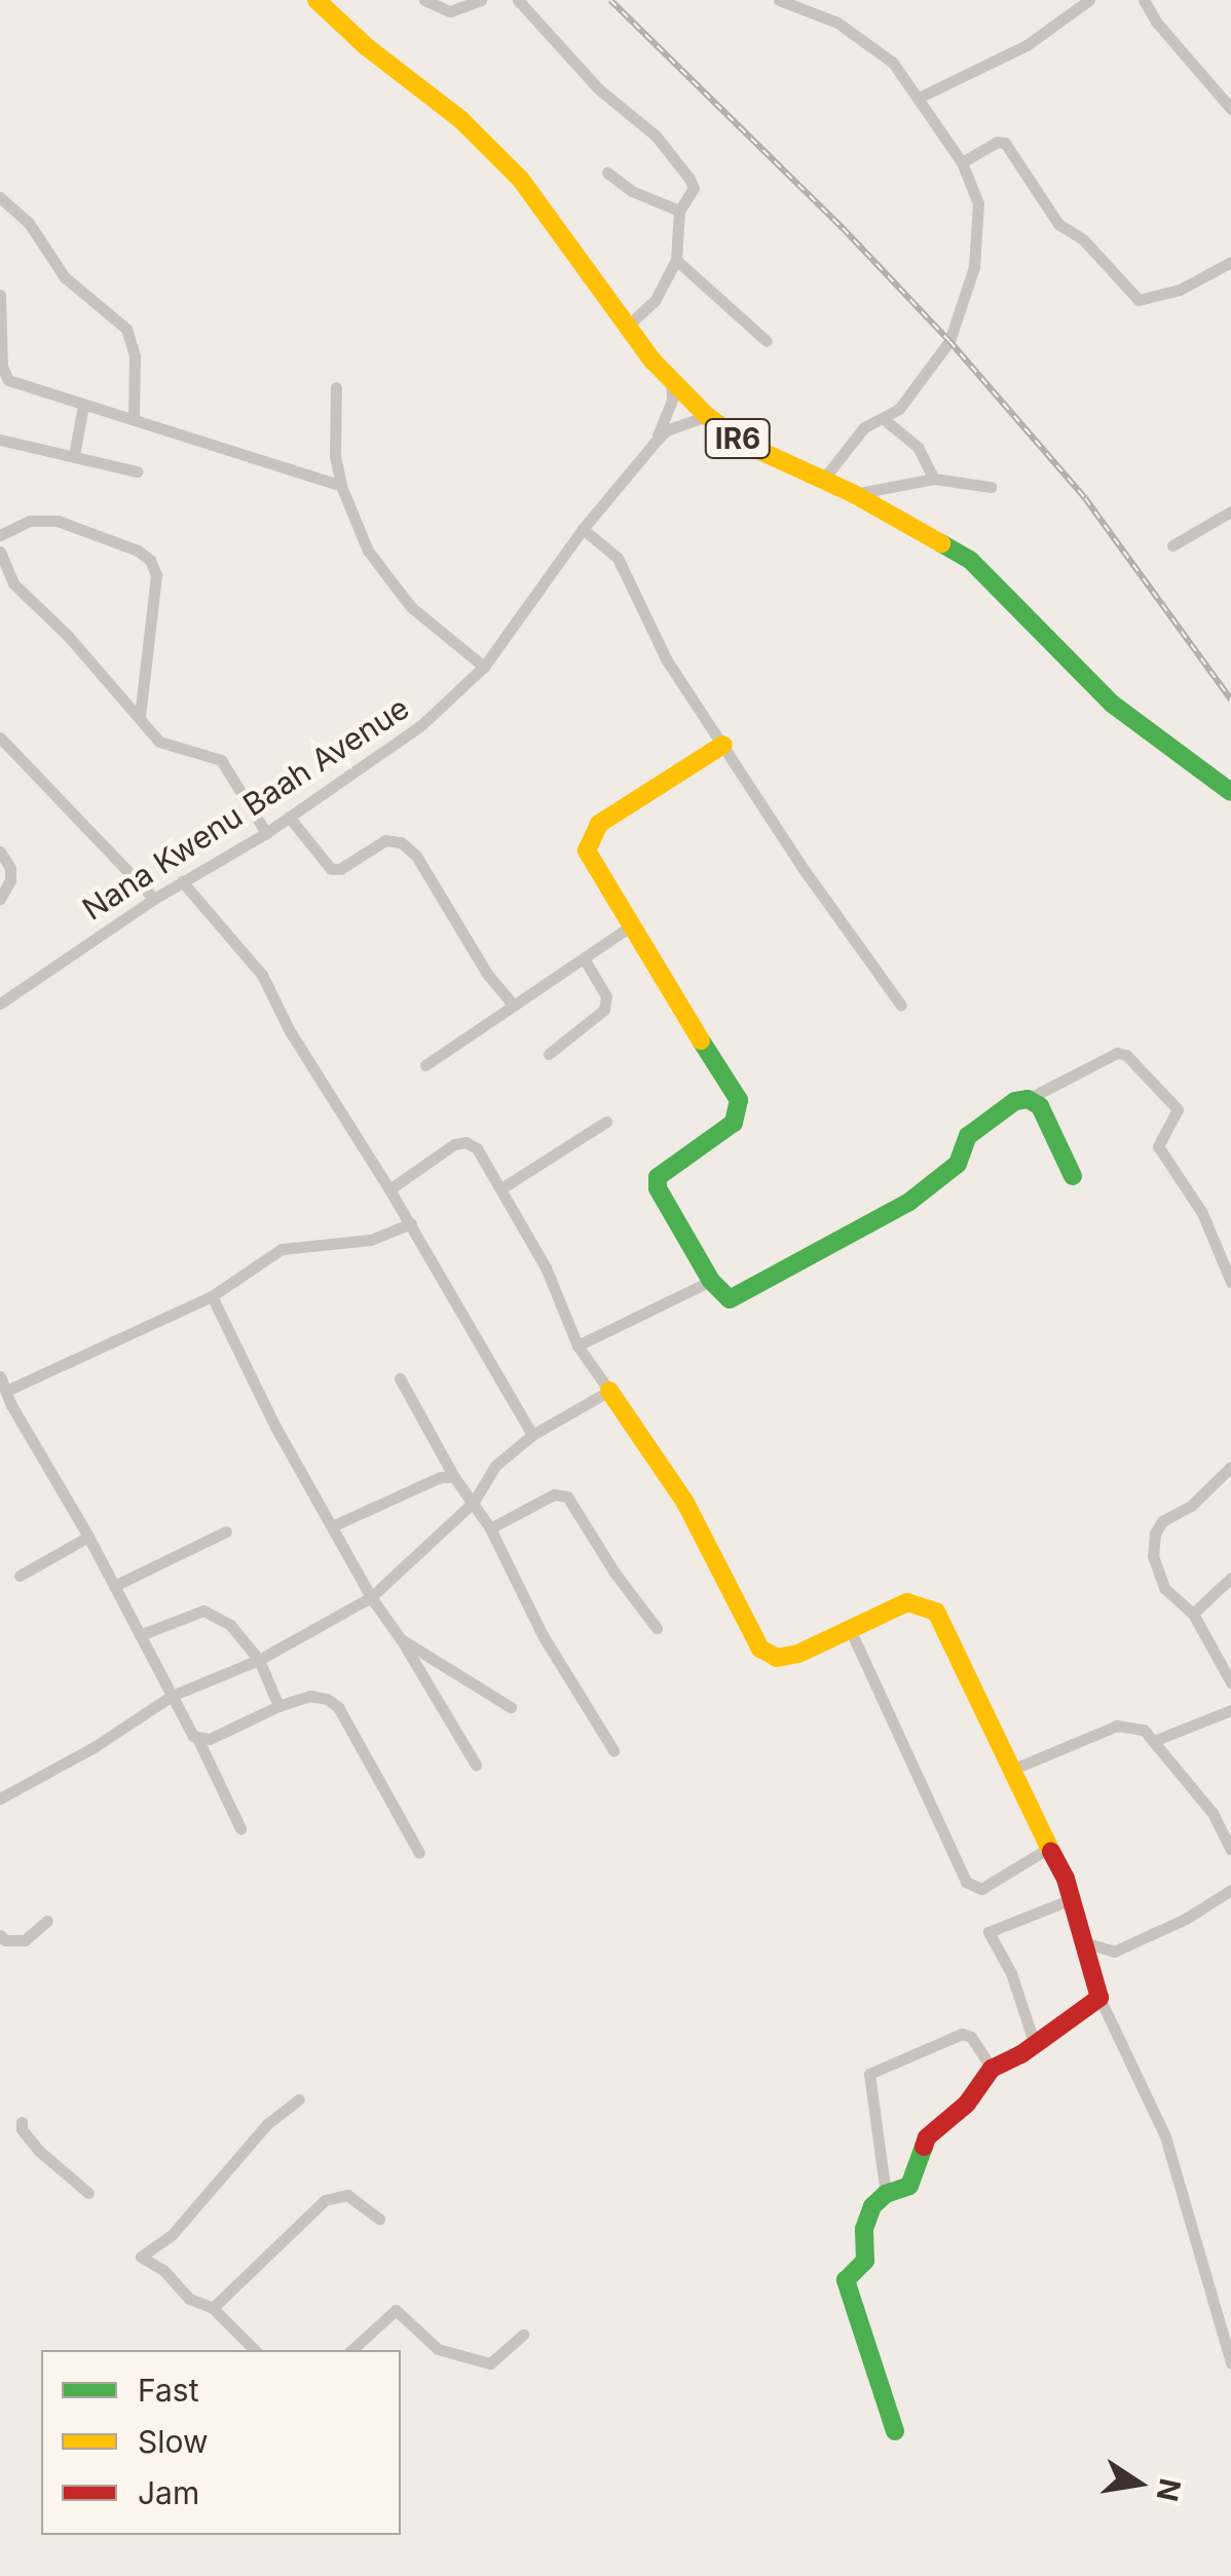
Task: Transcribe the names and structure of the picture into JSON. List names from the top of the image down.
{
  "streets": {
    "street": ["IR6", "Nana Kwenu Baah Avenue"]
  },
  "crossings": [
    ["IR6", "Nana Kwenu Baah Avenue"]
  ],
  "legend": ["Fast", "Slow", "Jam"],
  "north": "right"
}
